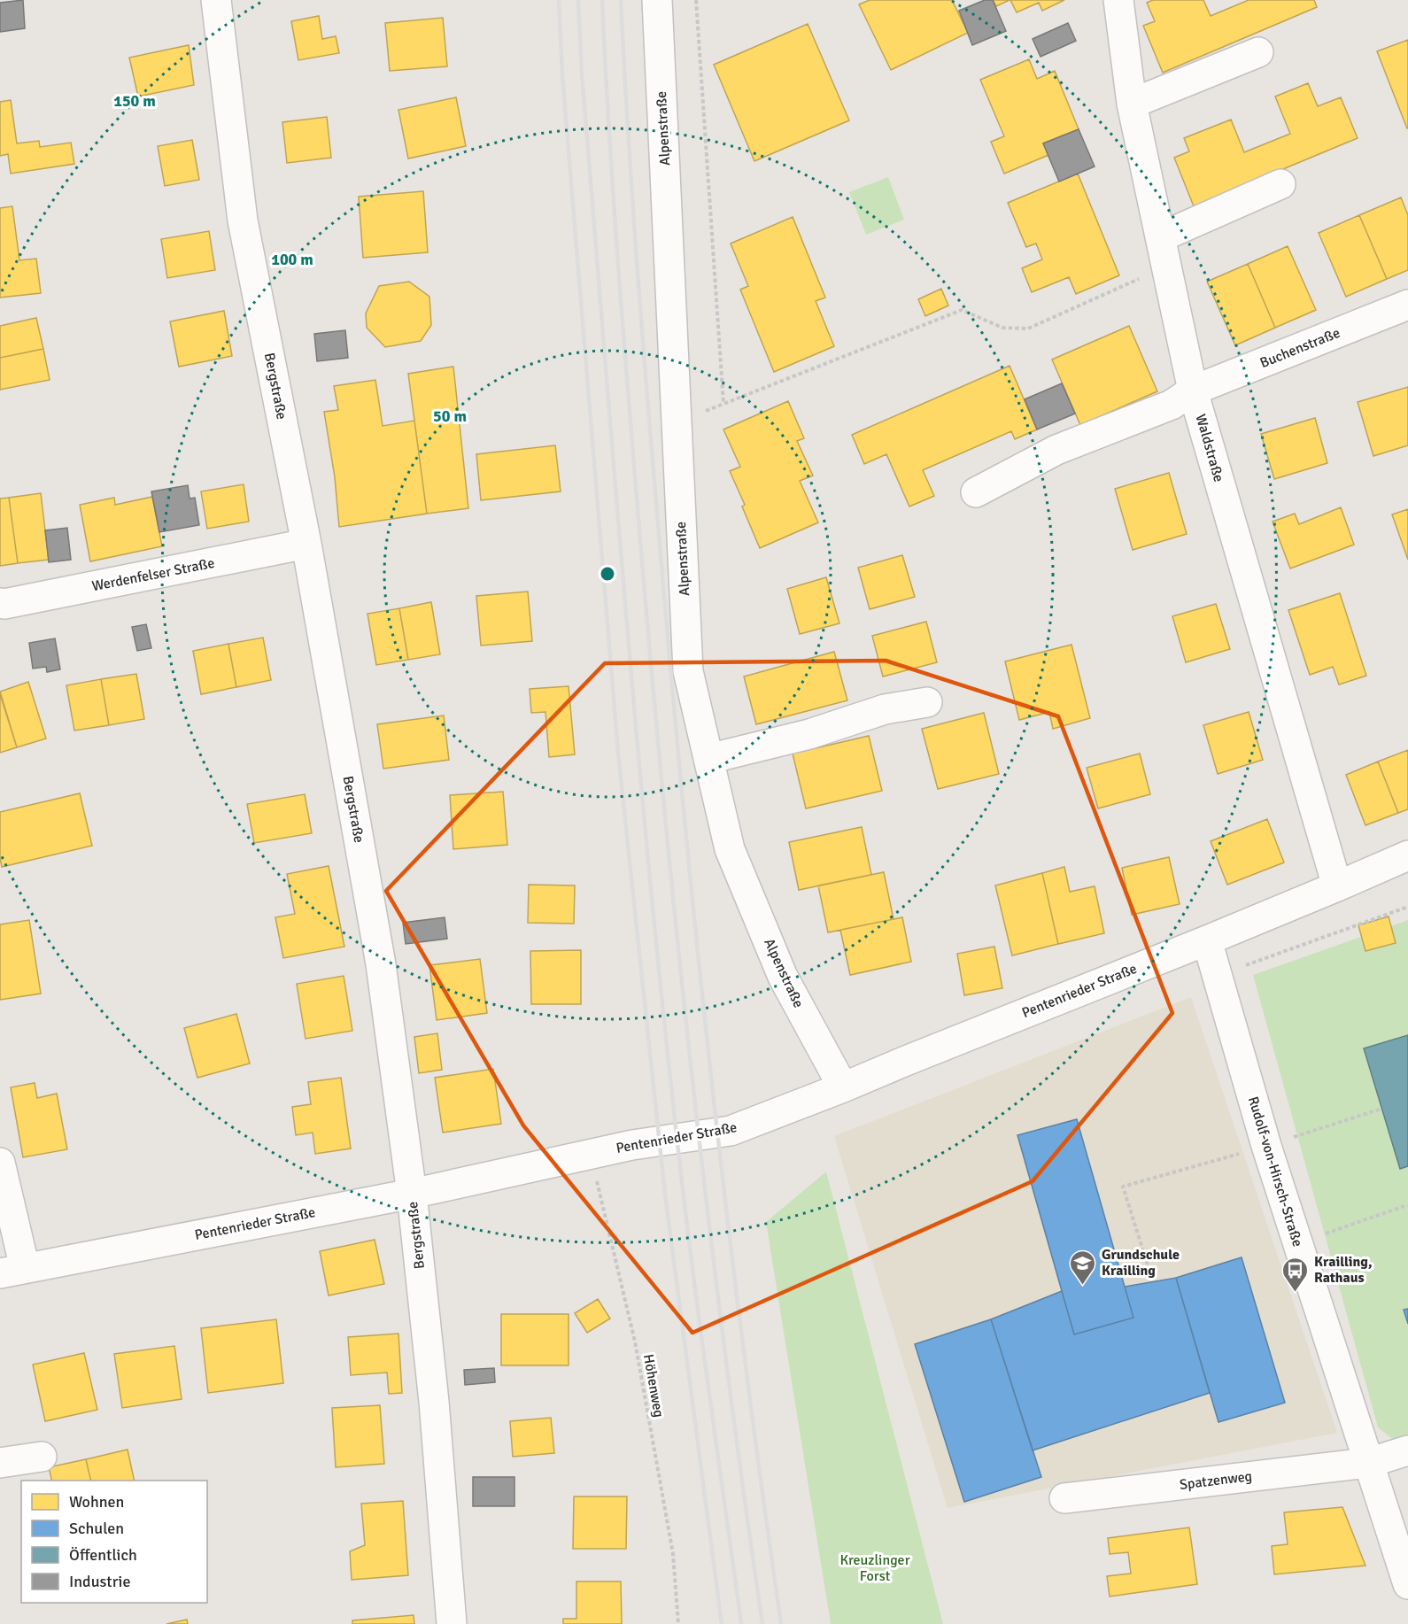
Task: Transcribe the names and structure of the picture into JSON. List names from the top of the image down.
{
  "streets": {
    "street": [
      "Alpenstraße",
      "Buchenstraße",
      "Bergstraße",
      "Waldstraße",
      "Werdenfelser Straße",
      "Pentenrieder Straße",
      "Rudolf-von-Hirsch-Straße",
      "Spatzenweg"
    ],
    "path": ["Höhenweg"]
  },
  "crossings": [
    ["Alpenstraße", "Pentenrieder Straße"],
    ["Buchenstraße", "Waldstraße"],
    ["Bergstraße", "Werdenfelser Straße"],
    ["Bergstraße", "Pentenrieder Straße"],
    ["Waldstraße", "Pentenrieder Straße"],
    ["Pentenrieder Straße", "Rudolf-von-Hirsch-Straße"],
    ["Pentenrieder Straße", "Höhenweg"],
    ["Rudolf-von-Hirsch-Straße", "Spatzenweg"]
  ],
  "parks": ["Kreuzlinger Forst"],
  "places": {
    "school or university": ["Grundschule Krailling"],
    "bus stop": ["Krailling, Rathaus"]
  },
  "legend": [
    "Wohnen",
    "Schulen",
    "Öffentlich",
    "Industrie"
  ],
  "rings": ["150 m", "100 m", "50 m"]
}
